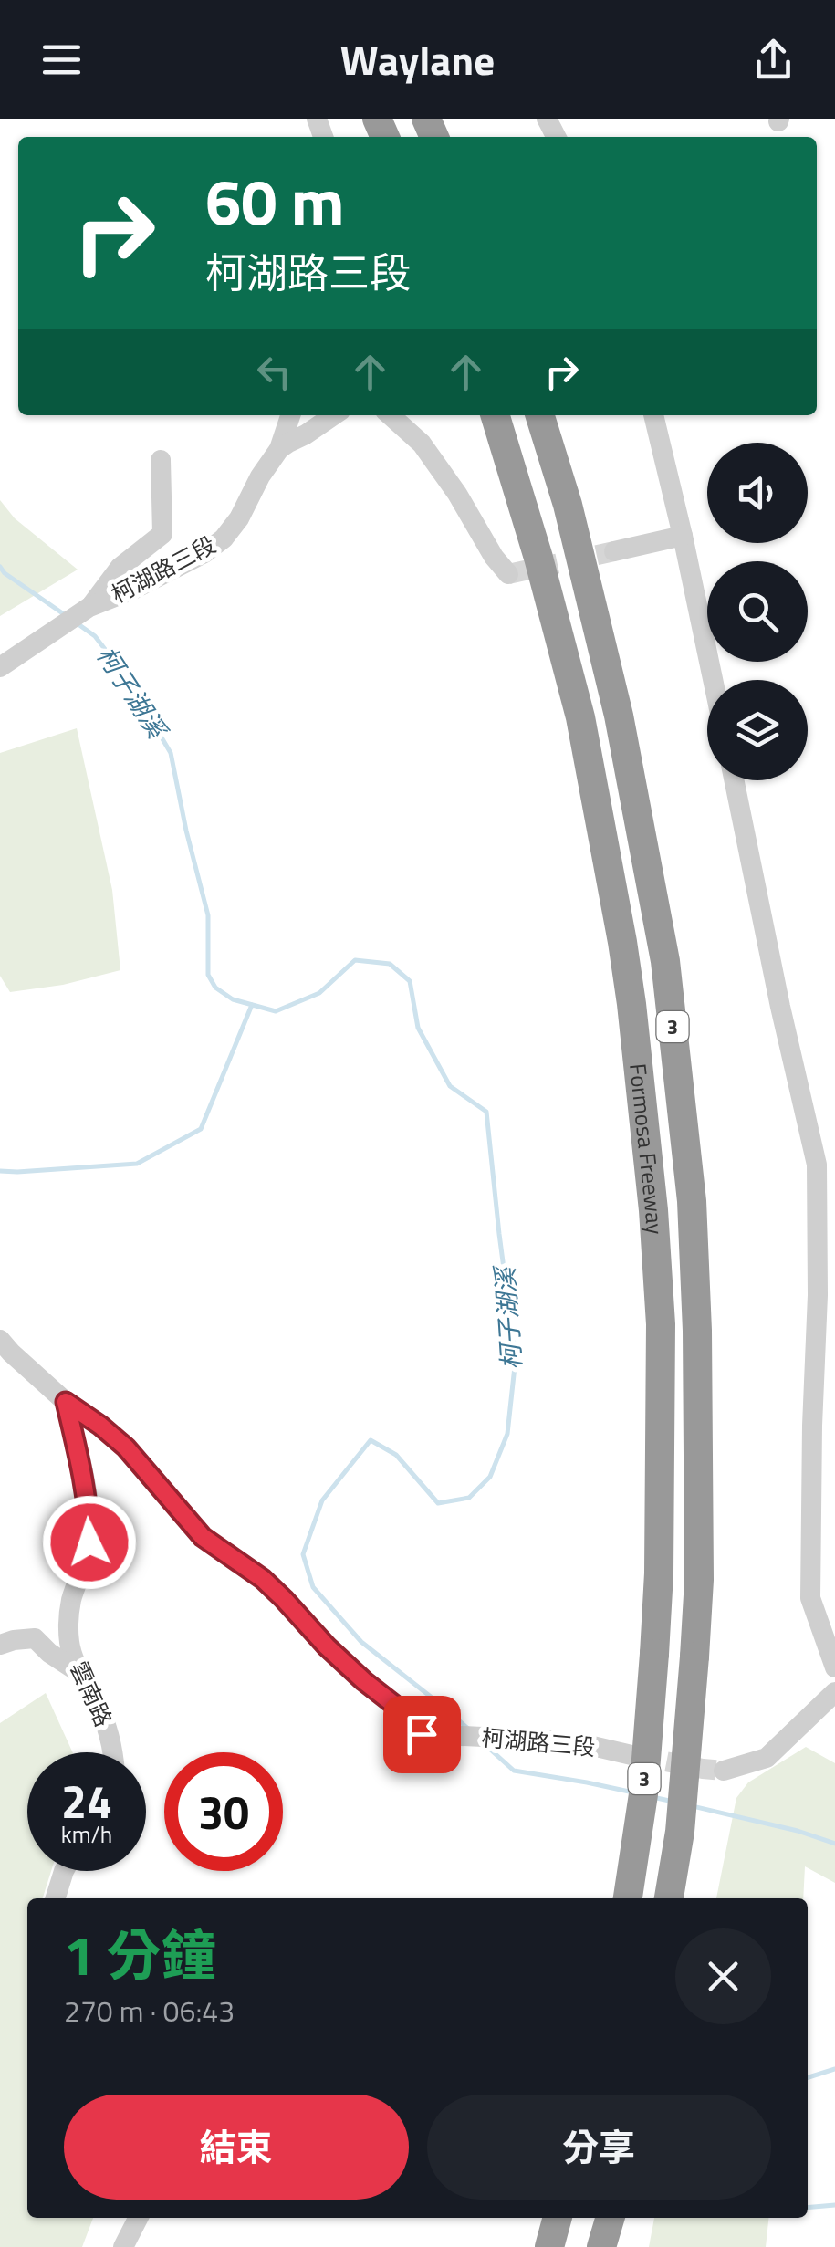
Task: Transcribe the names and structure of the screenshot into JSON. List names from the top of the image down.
{
  "streets": {
    "highway": ["3", "Formosa Freeway"],
    "street": ["柯湖路三段", "雲南路"]
  },
  "water": ["柯子湖溪"],
  "page": {
    "header": "Waylane",
    "turn": ["60 m", "柯湖路三段"],
    "speed": "24 km/h",
    "limit": "30",
    "heading": ["1 分鐘", "270 m · 06:43"],
    "buttons": ["結束", "分享"]
  }
}
